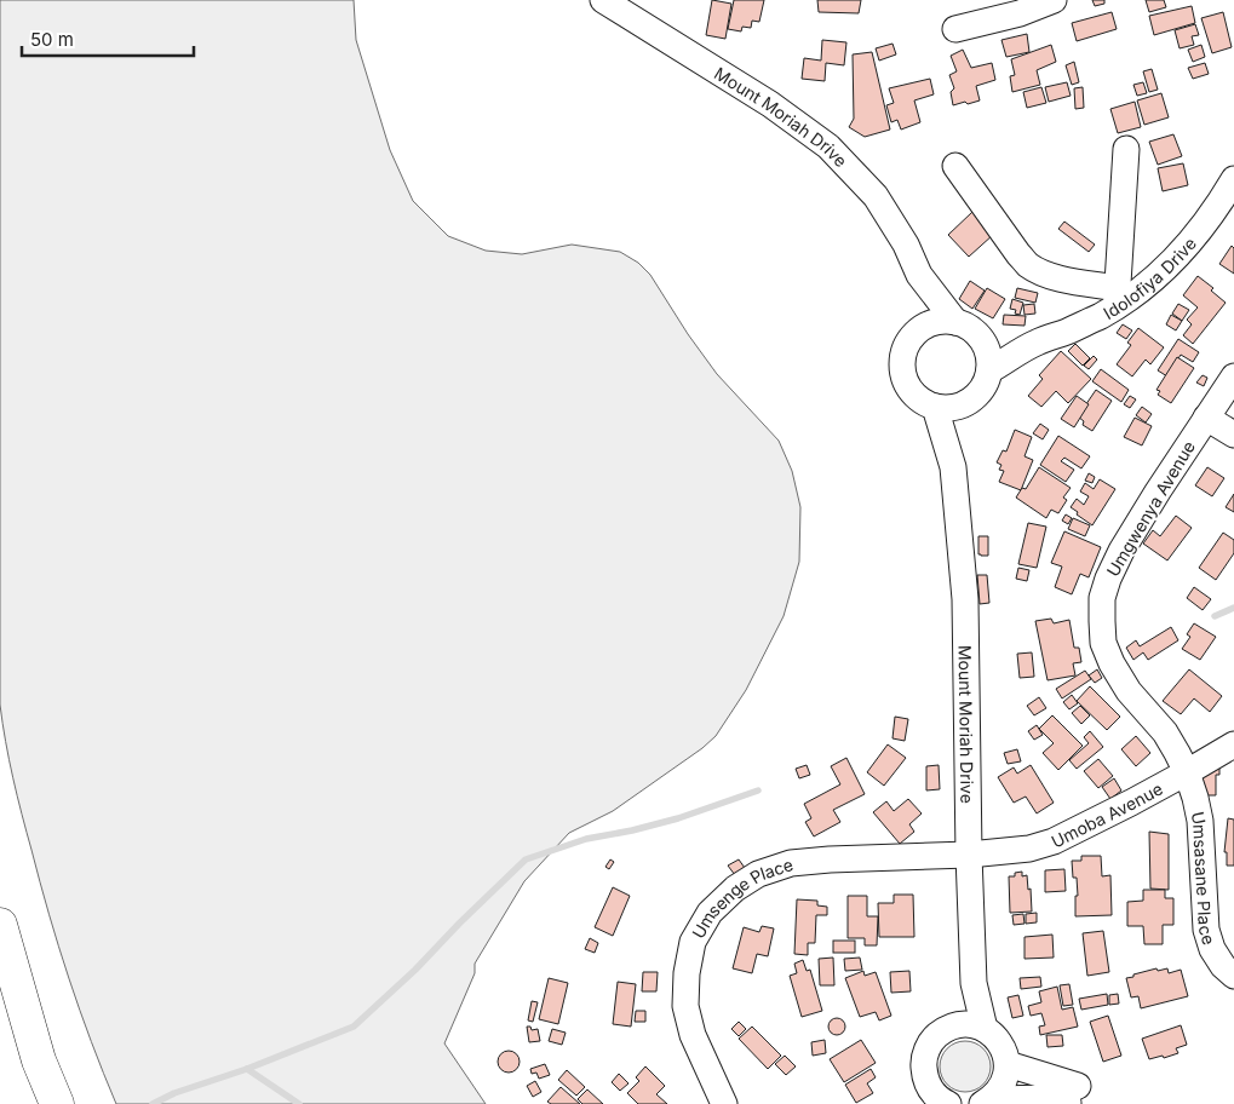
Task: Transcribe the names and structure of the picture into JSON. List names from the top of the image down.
{
  "streets": {
    "street": [
      "Mount Moriah Drive",
      "Idolofiya Drive",
      "Umgwenya Avenue",
      "Umoba Avenue",
      "Umsasane Place",
      "Umsenge Place"
    ]
  },
  "crossings": [
    ["Mount Moriah Drive", "Idolofiya Drive"],
    ["Mount Moriah Drive", "Umoba Avenue"],
    ["Mount Moriah Drive", "Umsenge Place"],
    ["Umgwenya Avenue", "Umoba Avenue"],
    ["Umgwenya Avenue", "Umsasane Place"],
    ["Umoba Avenue", "Umsasane Place"],
    ["Umoba Avenue", "Umsenge Place"]
  ],
  "scale_bar": "50 m"
}
